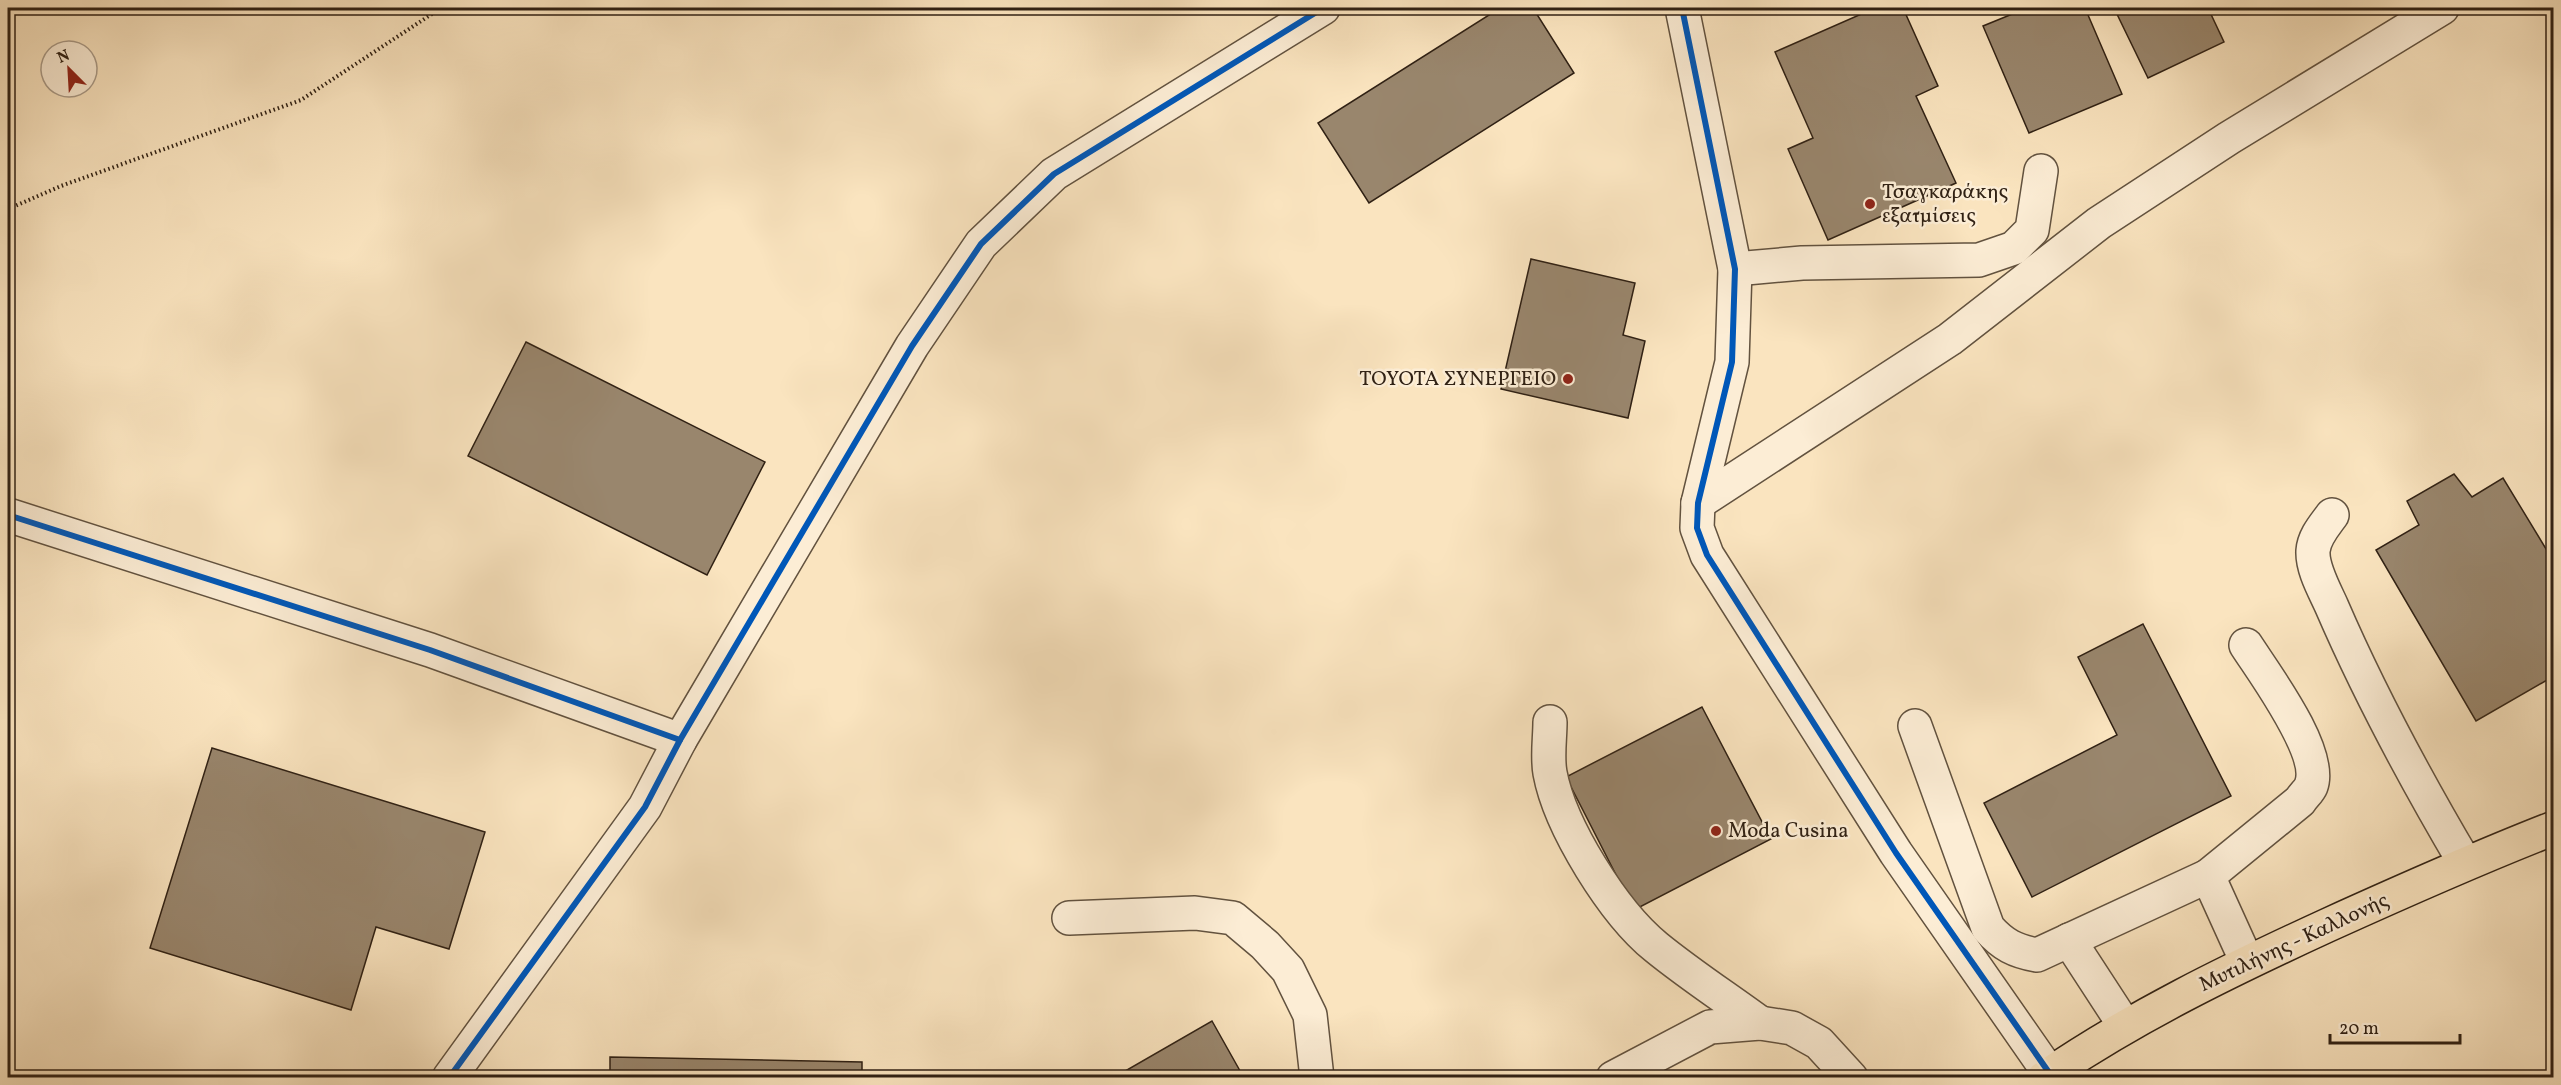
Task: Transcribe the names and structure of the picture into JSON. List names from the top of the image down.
{
  "streets": {
    "main road": ["Μυτιλήνης - Καλλονής"]
  },
  "places": ["Τσαγκαράκης εξατμίσεις", "ΤΟΥΟΤΑ ΣΥΝΕΡΓΕΙΟ", "Moda Cusina"],
  "scale_bar": "20 m",
  "north": "top left"
}
